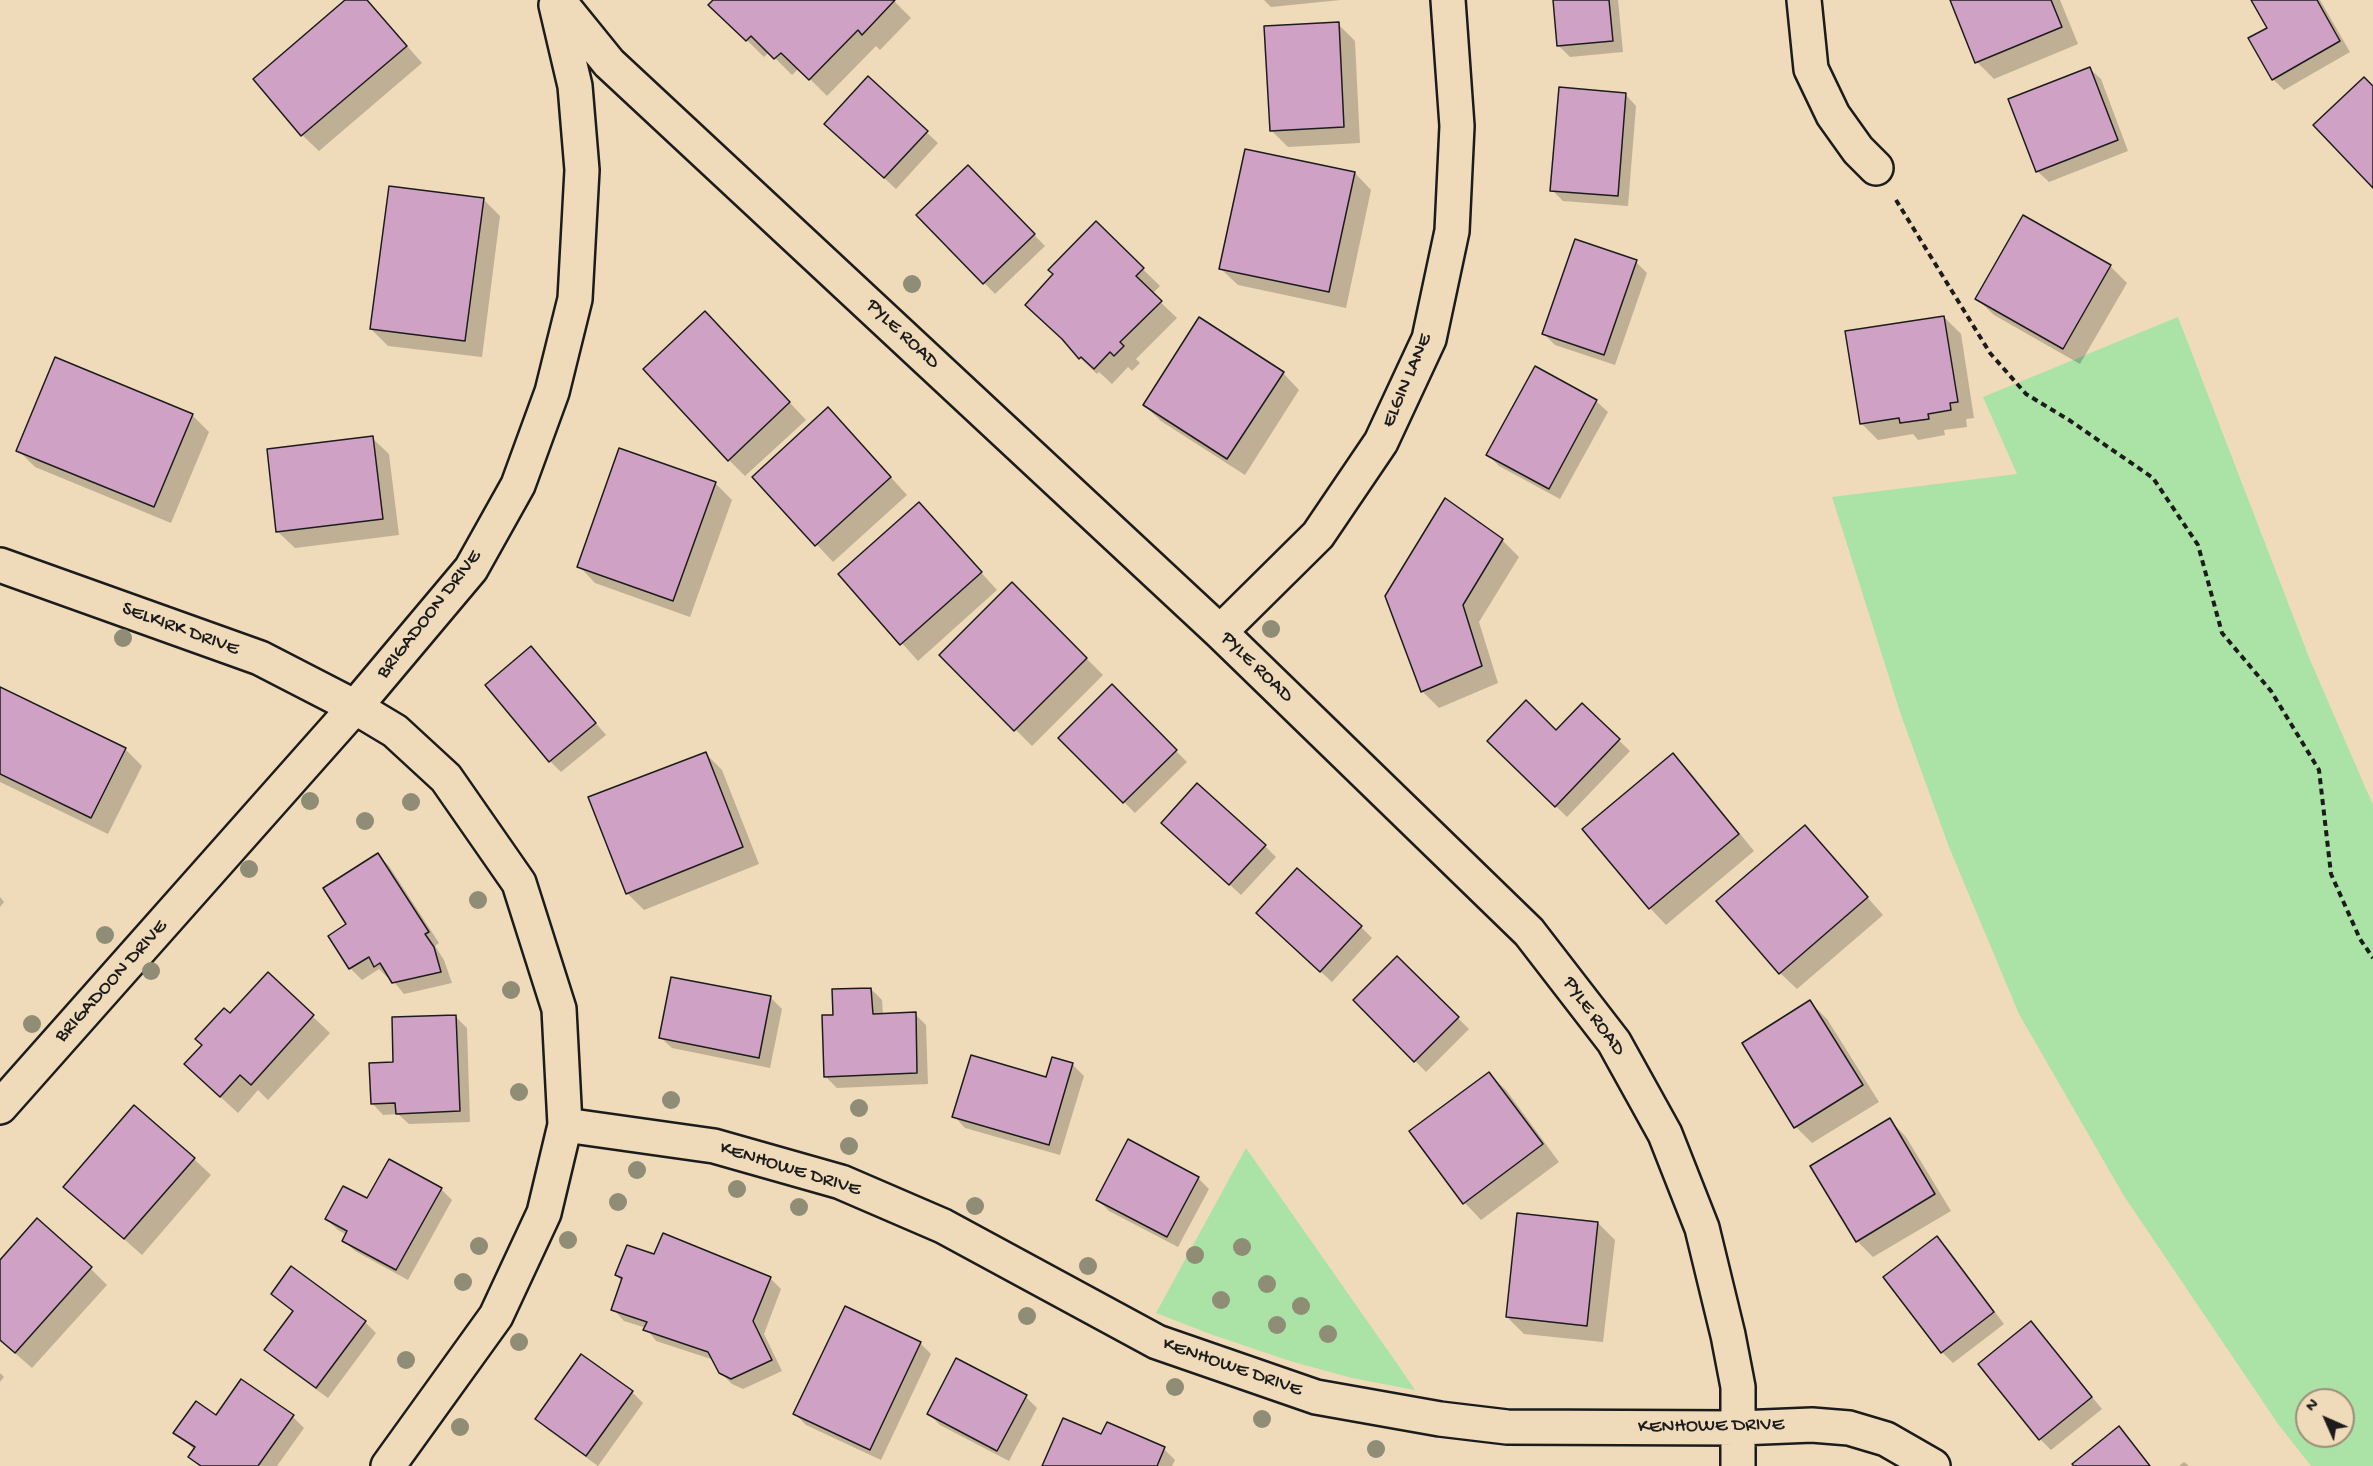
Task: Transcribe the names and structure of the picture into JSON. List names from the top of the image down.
{
  "streets": {
    "street": [
      "PYLE ROAD",
      "ELGIN LANE",
      "BRIGADOON DRIVE",
      "SELKIRK DRIVE",
      "KENHOWE DRIVE"
    ]
  },
  "crossings": [
    ["PYLE ROAD", "ELGIN LANE"],
    ["PYLE ROAD", "BRIGADOON DRIVE"],
    ["PYLE ROAD", "KENHOWE DRIVE"],
    ["BRIGADOON DRIVE", "SELKIRK DRIVE"],
    ["SELKIRK DRIVE", "KENHOWE DRIVE"]
  ],
  "north": "top left"
}
